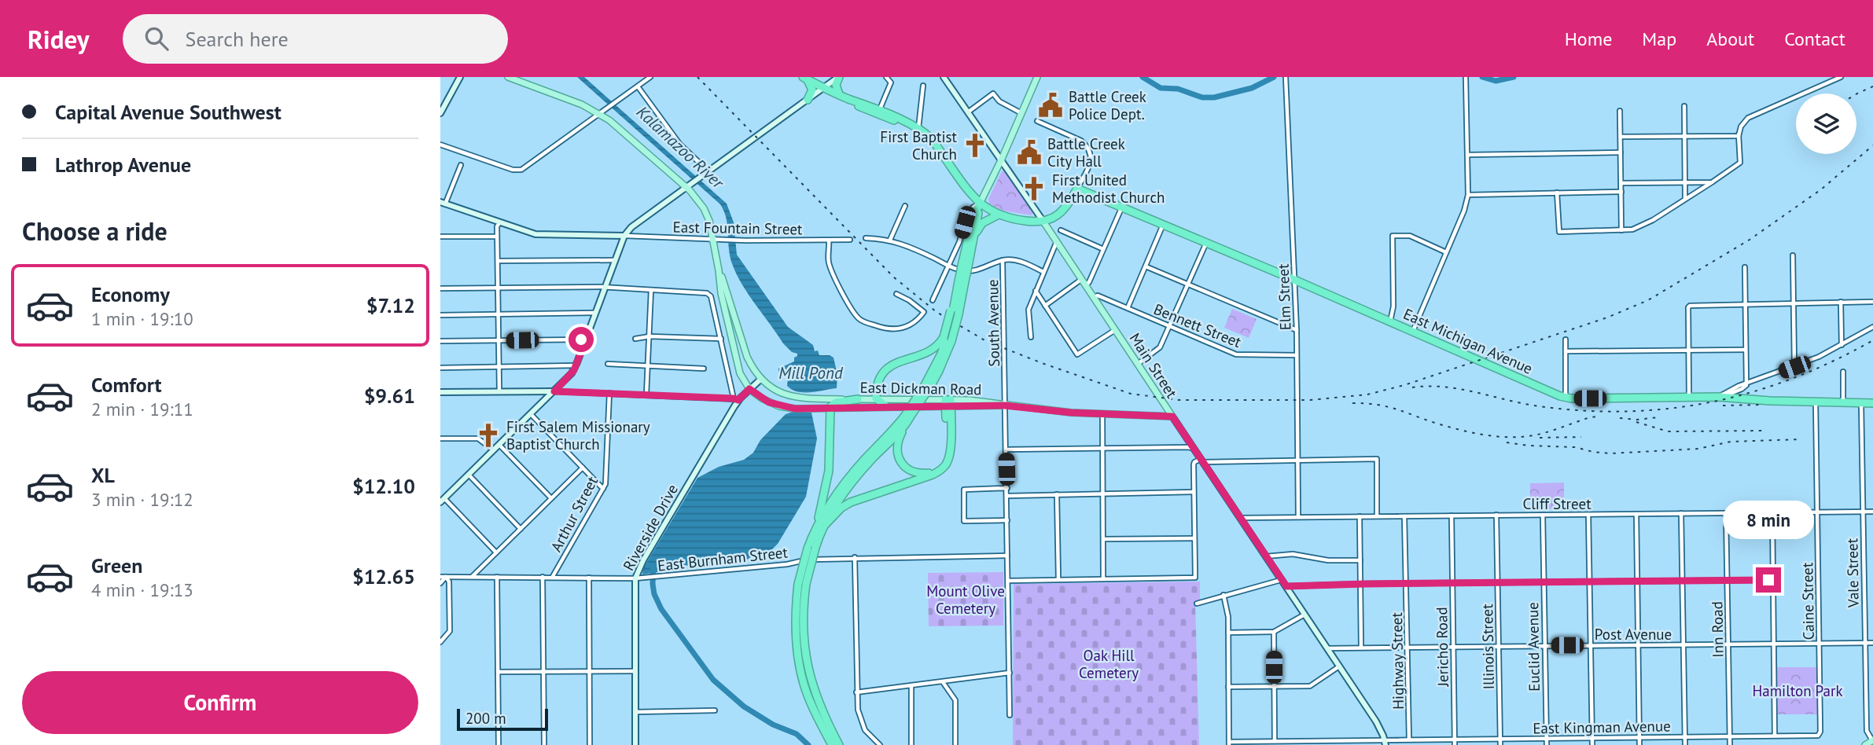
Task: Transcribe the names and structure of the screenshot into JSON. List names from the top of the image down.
{
  "streets": {
    "highway": ["East Michigan Avenue"],
    "main road": ["Main Street", "East Dickman Road"],
    "street": [
      "East Fountain Street",
      "Elm Street",
      "South Avenue",
      "Bennett Street",
      "Cliff Street",
      "Arthur Street",
      "Riverside Drive",
      "East Burnham Street",
      "Vale Street",
      "Caine Street",
      "Inn Road",
      "Post Avenue",
      "Jericho Road",
      "Illinois Street",
      "Euclid Avenue",
      "Highway Street",
      "East Kingman Avenue"
    ]
  },
  "crossings": [
    ["East Fountain Street", "East Dickman Road"],
    ["Elm Street", "Bennett Street"],
    ["Elm Street", "East Michigan Avenue"],
    ["Elm Street", "Cliff Street"],
    ["South Avenue", "East Dickman Road"],
    ["South Avenue", "East Burnham Street"],
    ["Bennett Street", "Main Street"],
    ["East Michigan Avenue", "Vale Street"],
    ["East Michigan Avenue", "Caine Street"],
    ["Main Street", "East Dickman Road"],
    ["Main Street", "Cliff Street"],
    ["Main Street", "Post Avenue"],
    ["Main Street", "East Kingman Avenue"],
    ["East Dickman Road", "Riverside Drive"],
    ["Cliff Street", "Vale Street"],
    ["Cliff Street", "Caine Street"],
    ["Cliff Street", "Inn Road"],
    ["Cliff Street", "Jericho Road"],
    ["Cliff Street", "Illinois Street"],
    ["Cliff Street", "Euclid Avenue"],
    ["Cliff Street", "Highway Street"],
    ["Arthur Street", "East Burnham Street"],
    ["Riverside Drive", "East Burnham Street"],
    ["Vale Street", "Post Avenue"],
    ["Caine Street", "Post Avenue"],
    ["Caine Street", "East Kingman Avenue"],
    ["Inn Road", "Post Avenue"],
    ["Inn Road", "East Kingman Avenue"],
    ["Post Avenue", "Jericho Road"],
    ["Post Avenue", "Illinois Street"],
    ["Post Avenue", "Euclid Avenue"],
    ["Post Avenue", "Highway Street"],
    ["Jericho Road", "East Kingman Avenue"],
    ["Illinois Street", "East Kingman Avenue"],
    ["Euclid Avenue", "East Kingman Avenue"],
    ["Highway Street", "East Kingman Avenue"]
  ],
  "water": ["Kalamazoo River", "Mill Pond"],
  "parks": ["Mount Olive Cemetery", "Oak Hill Cemetery", "Hamilton Park"],
  "places": {
    "public building": ["Battle Creek Police Dept.", "Battle Creek City Hall"],
    "church": ["First Baptist Church", "First United Methodist Church", "First Salem Missionary Baptist Church"]
  },
  "scale_bar": "200 m",
  "page": {
    "header": "Ridey",
    "search": "Search here",
    "nav": [
      "Home",
      "Map",
      "About",
      "Contact"
    ],
    "banner": ["Capital Avenue Southwest", "Lathrop Avenue"],
    "heading": "Choose a ride",
    "list": [
      {
        "name": "Economy",
        "note": "1 min · 19:10",
        "value": "$7.12"
      },
      {
        "name": "Comfort",
        "note": "2 min · 19:11",
        "value": "$9.61"
      },
      {
        "name": "XL",
        "note": "3 min · 19:12",
        "value": "$12.10"
      },
      {
        "name": "Green",
        "note": "4 min · 19:13",
        "value": "$12.65"
      }
    ],
    "bubble": "8 min",
    "buttons": "Confirm",
    "scale": "200 m"
  }
}
